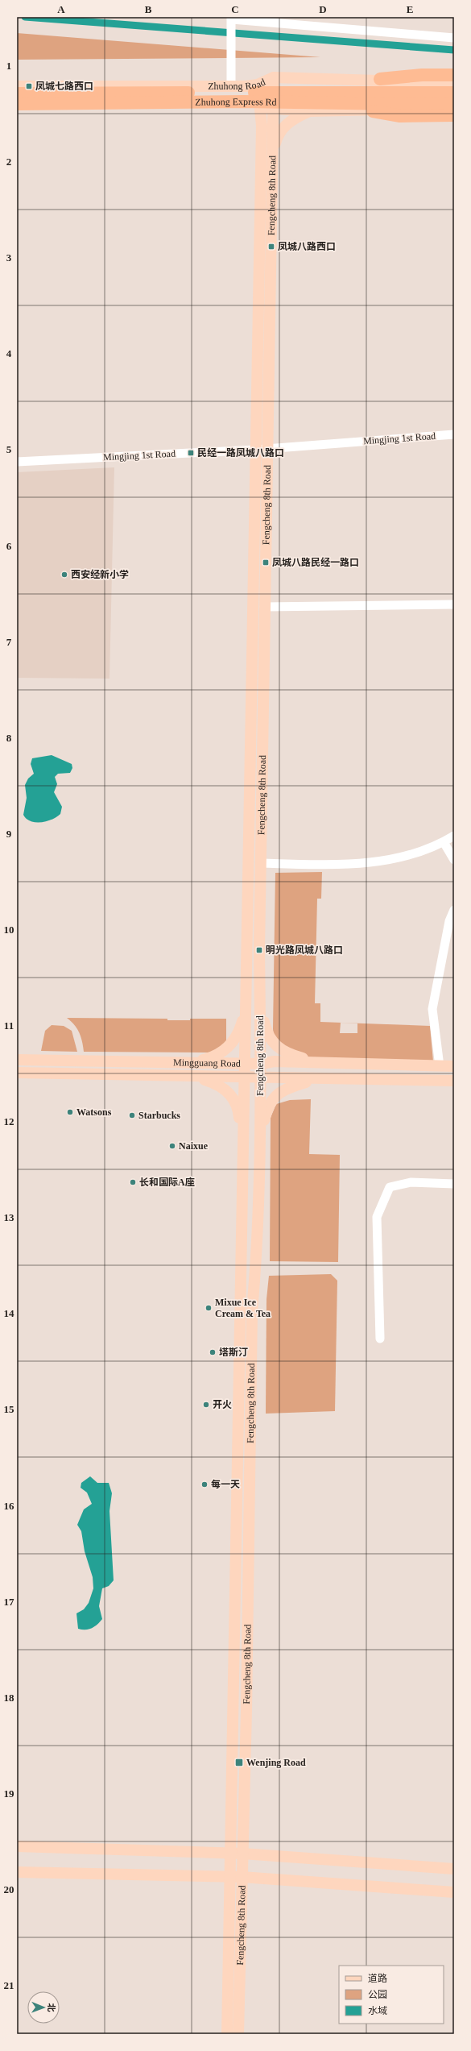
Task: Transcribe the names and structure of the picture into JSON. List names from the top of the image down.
{
  "streets": {
    "highway": ["Zhuhong Express Rd"],
    "main road": ["Zhuhong Road", "Fengcheng 8th Road", "Mingguang Road"],
    "street": ["Mingjing 1st Road"]
  },
  "crossings": [
    ["Zhuhong Road", "Fengcheng 8th Road"],
    ["Fengcheng 8th Road", "Mingjing 1st Road"],
    ["Fengcheng 8th Road", "Mingguang Road"]
  ],
  "places": {
    "transit": [
      "凤城七路西口",
      "凤城八路西口",
      "民经一路凤城八路口",
      "凤城八路民经一路口",
      "明光路凤城八路口",
      "Wenjing Road"
    ],
    "other": [
      "西安经新小学",
      "Watsons",
      "Starbucks",
      "Naixue",
      "长和国际A座",
      "Mixue Ice Cream & Tea",
      "塔斯汀",
      "开火",
      "每一天"
    ]
  },
  "legend": ["道路", "公园", "水域"],
  "north": "right",
  "grid": {
    "columns": [
      "A",
      "B",
      "C",
      "D",
      "E"
    ],
    "rows": [
      "1",
      "2",
      "3",
      "4",
      "5",
      "6",
      "7",
      "8",
      "9",
      "10",
      "11",
      "12",
      "13",
      "14",
      "15",
      "16",
      "17",
      "18",
      "19",
      "20",
      "21"
    ]
  }
}
